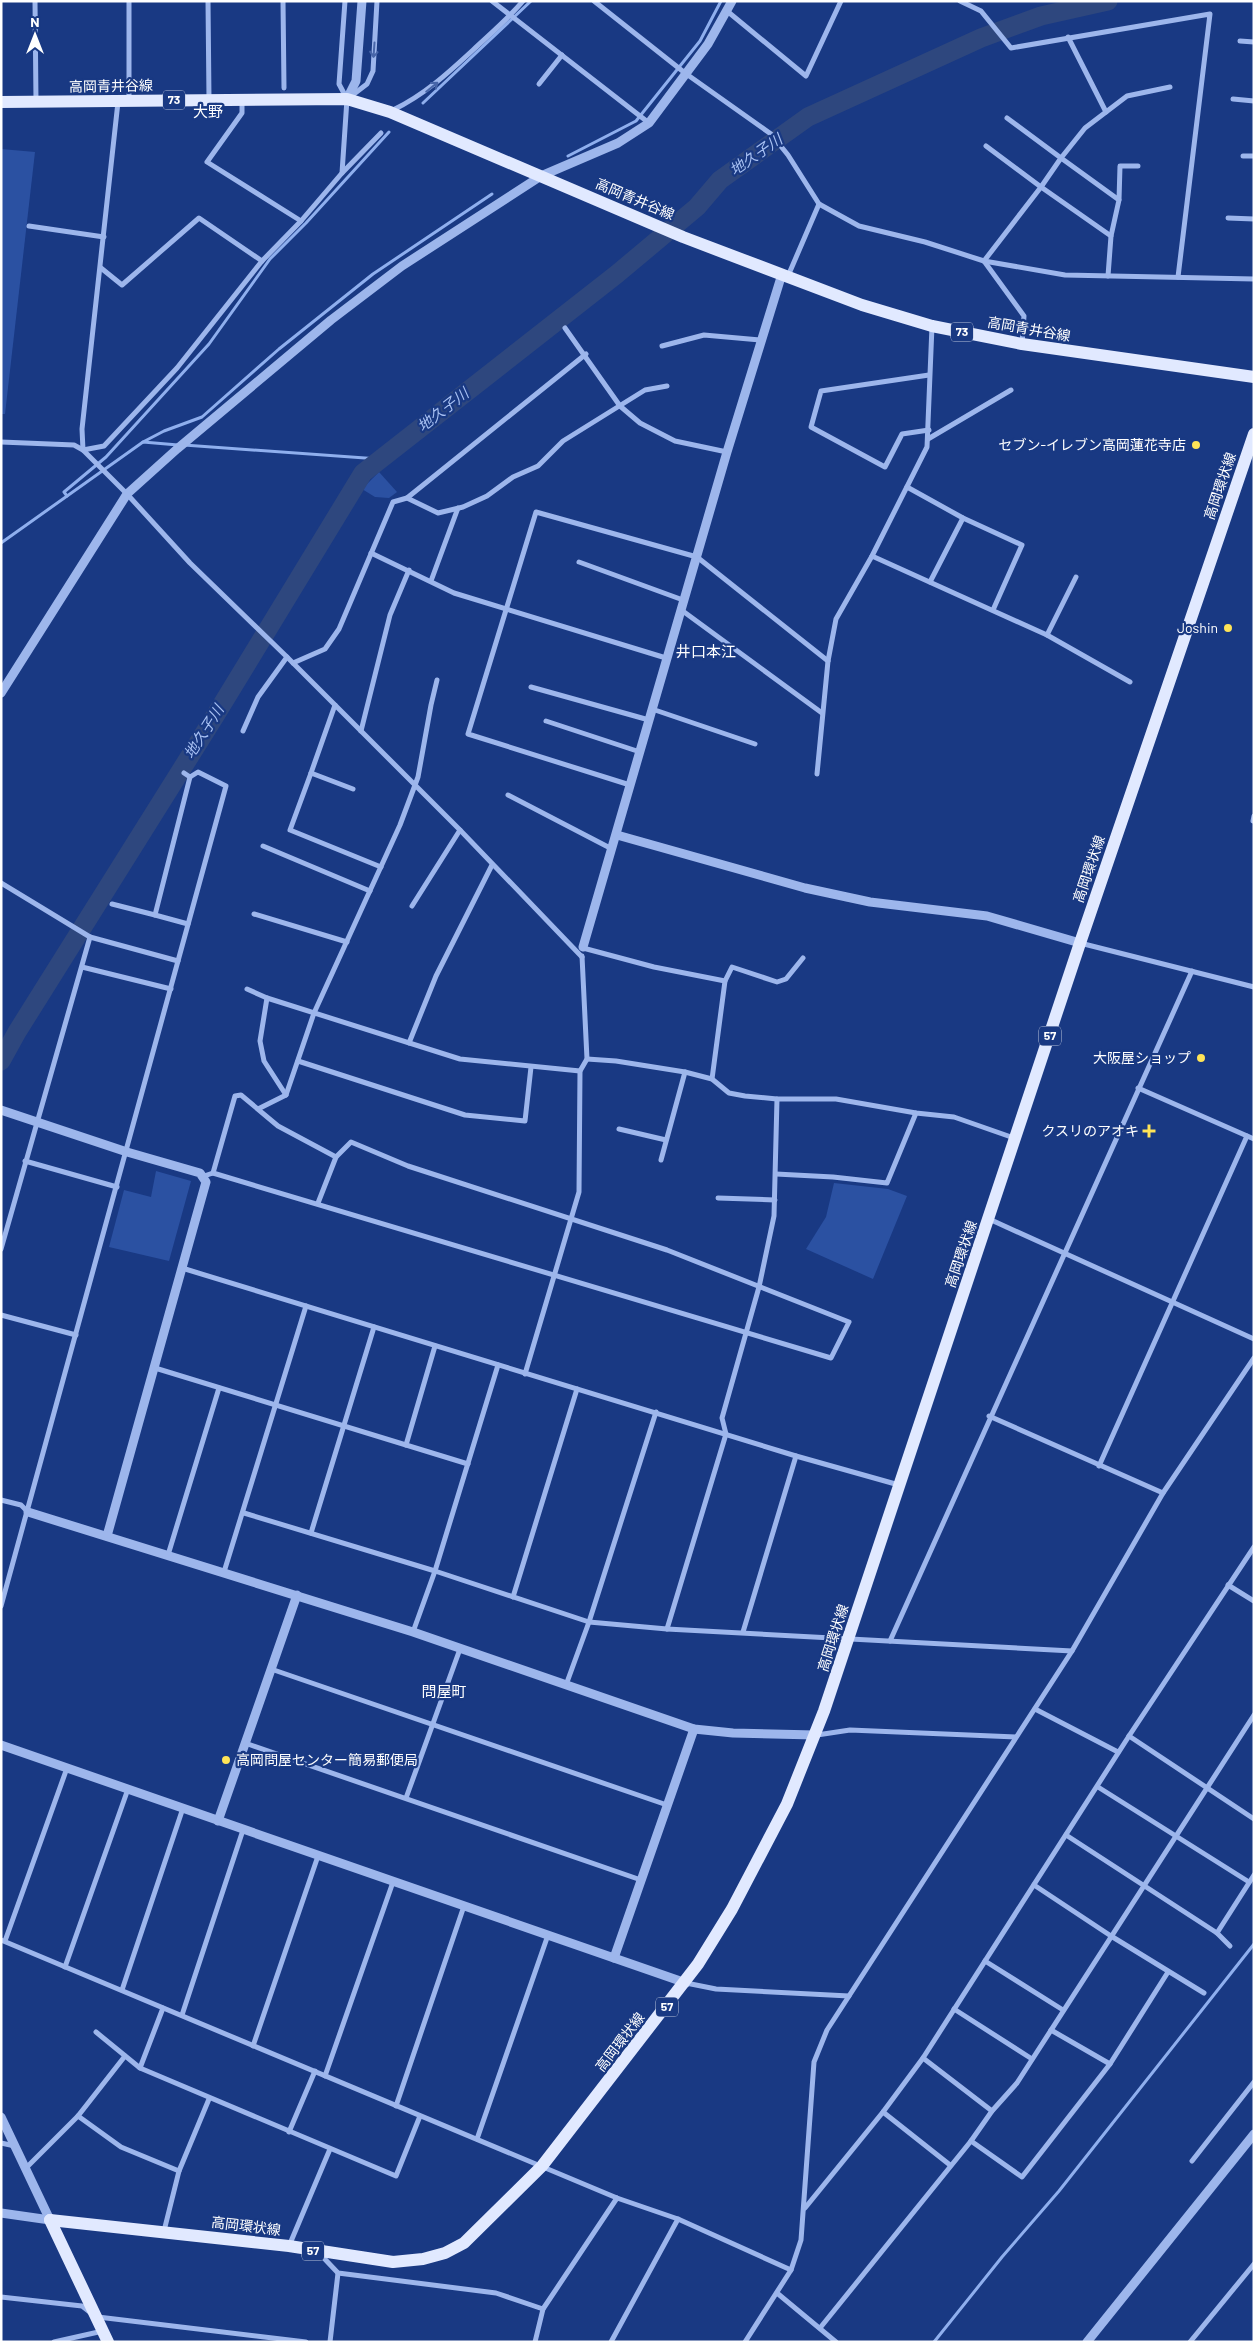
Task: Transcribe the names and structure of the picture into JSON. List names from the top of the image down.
{
  "streets": {
    "main road": [
      "高岡青井谷線",
      "73",
      "高岡環状線",
      "57"
    ]
  },
  "districts": ["大野", "井口本江", "問屋町"],
  "water": ["地久子川"],
  "places": {
    "other": [
      "セブン-イレブン高岡蓮花寺店",
      "Joshin",
      "大阪屋ショップ",
      "高岡問屋センター簡易郵便局"
    ],
    "health": ["クスリのアオキ"]
  },
  "north": "top"
}
